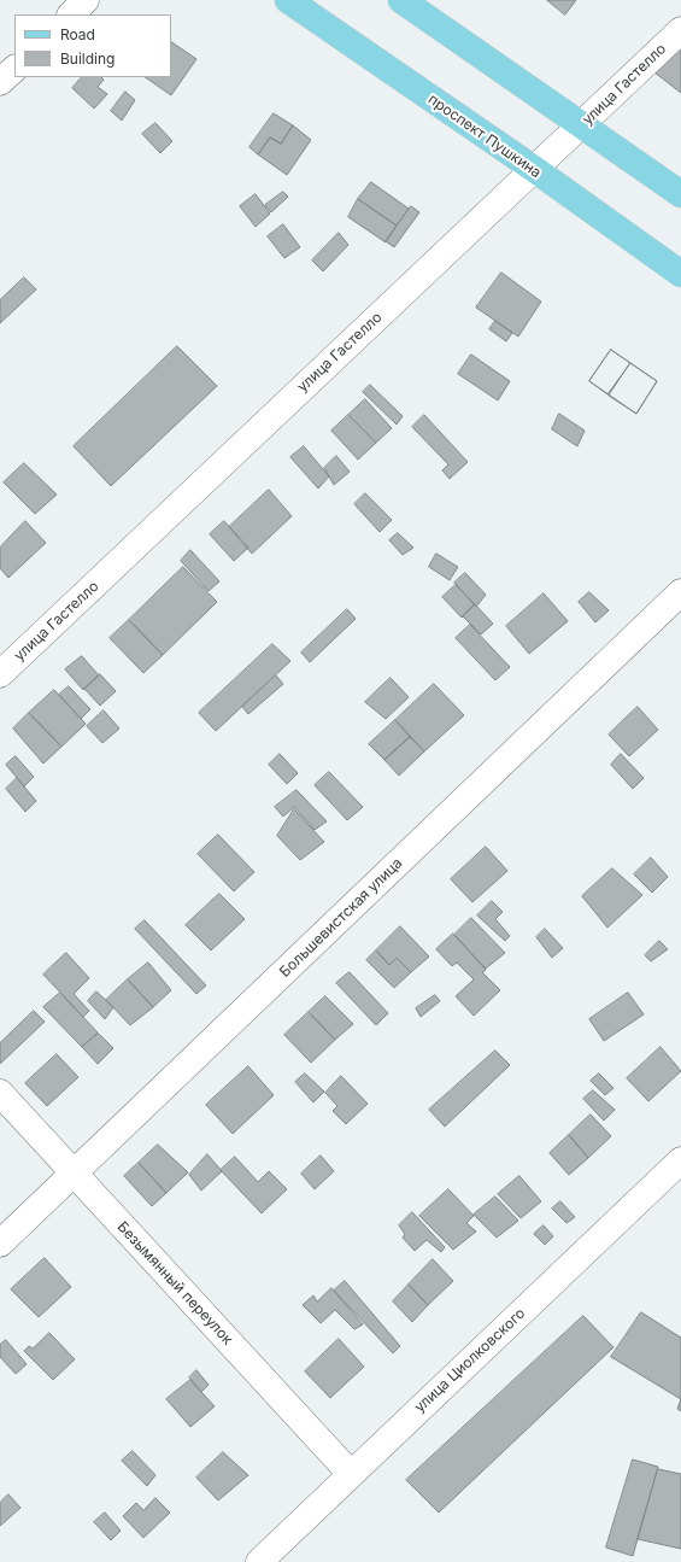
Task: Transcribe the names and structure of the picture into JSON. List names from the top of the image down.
{
  "streets": {
    "main road": ["проспект Пушкина"],
    "street": [
      "улица Гастелло",
      "Большевистская улица",
      "Безымянный переулок",
      "улица Циолковского"
    ]
  },
  "crossings": [
    ["улица Гастелло", "проспект Пушкина"],
    ["Большевистская улица", "Безымянный переулок"],
    ["Безымянный переулок", "улица Циолковского"]
  ],
  "legend": ["Road", "Building"]
}
